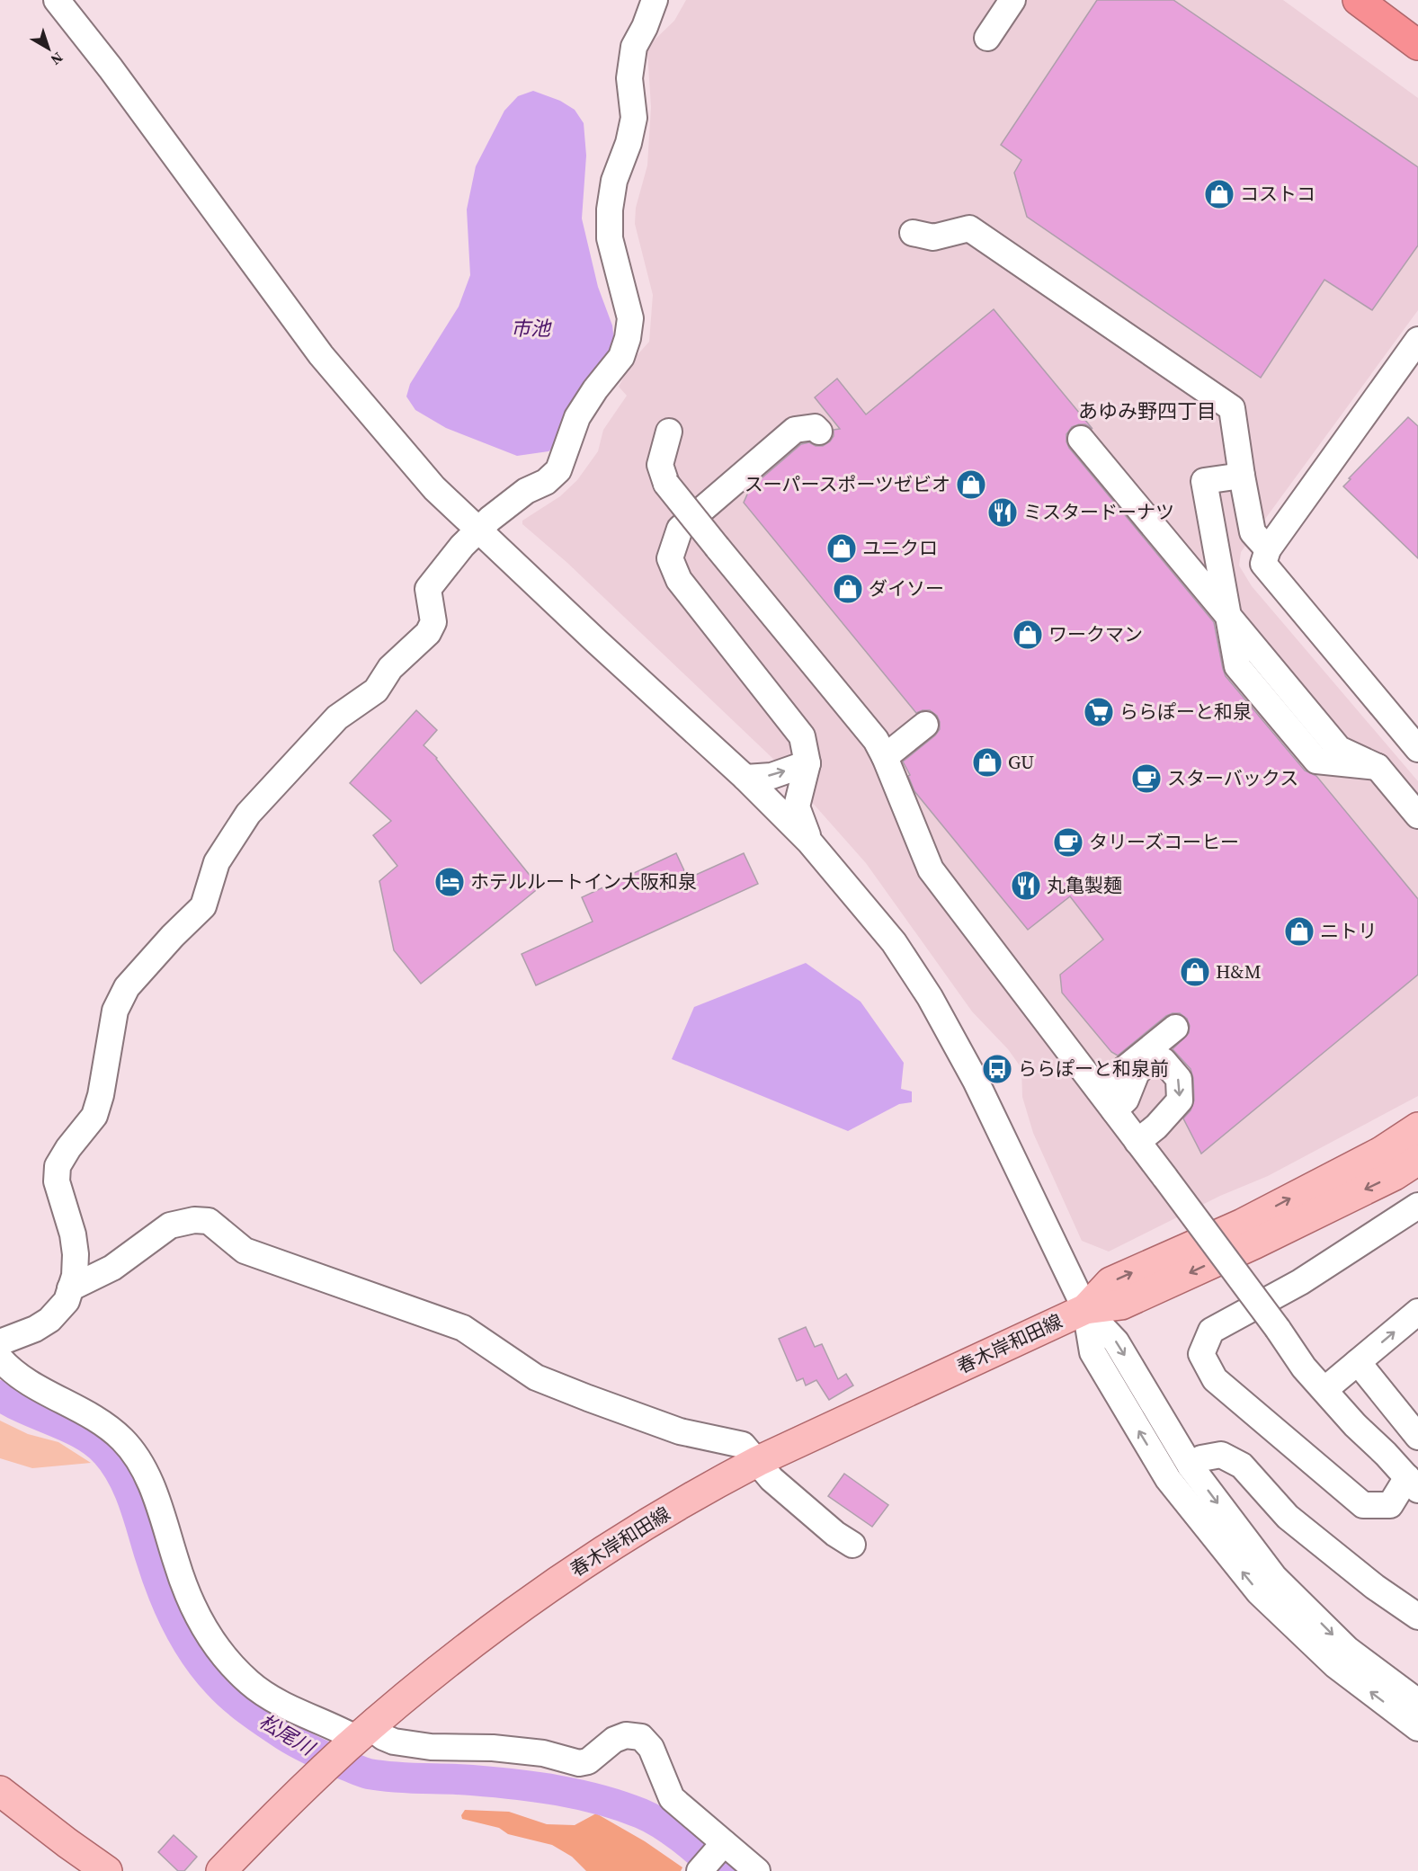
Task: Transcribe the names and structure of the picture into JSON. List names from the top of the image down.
{
  "streets": {
    "main road": ["春木岸和田線"]
  },
  "districts": ["あゆみ野四丁目"],
  "water": ["市池", "松尾川"],
  "places": {
    "shop": [
      "コストコ",
      "スーパースポーツゼビオ",
      "ユニクロ",
      "ダイソー",
      "ワークマン",
      "GU",
      "ニトリ",
      "H&M"
    ],
    "restaurant": ["ミスタードーナツ", "丸亀製麺"],
    "supermarket": ["ららぽーと和泉"],
    "cafe": ["スターバックス", "タリーズコーヒー"],
    "hotel": ["ホテルルートイン大阪和泉"],
    "bus stop": ["ららぽーと和泉前"]
  },
  "north": "bottom right"
}
